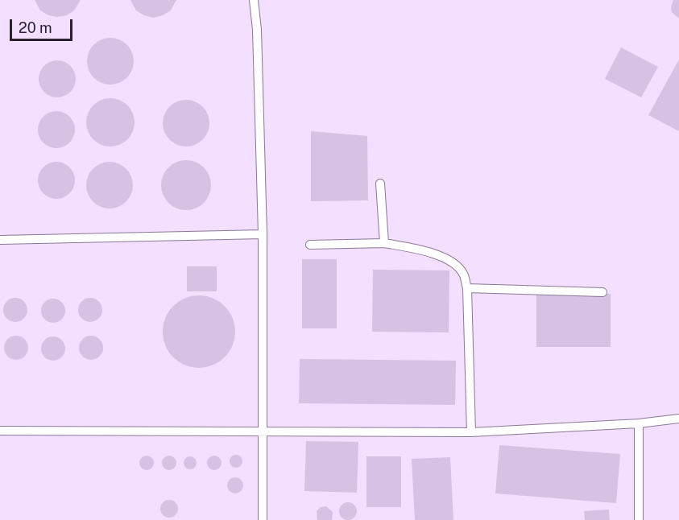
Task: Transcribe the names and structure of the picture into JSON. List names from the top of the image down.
{
  "scale_bar": "20 m"
}
